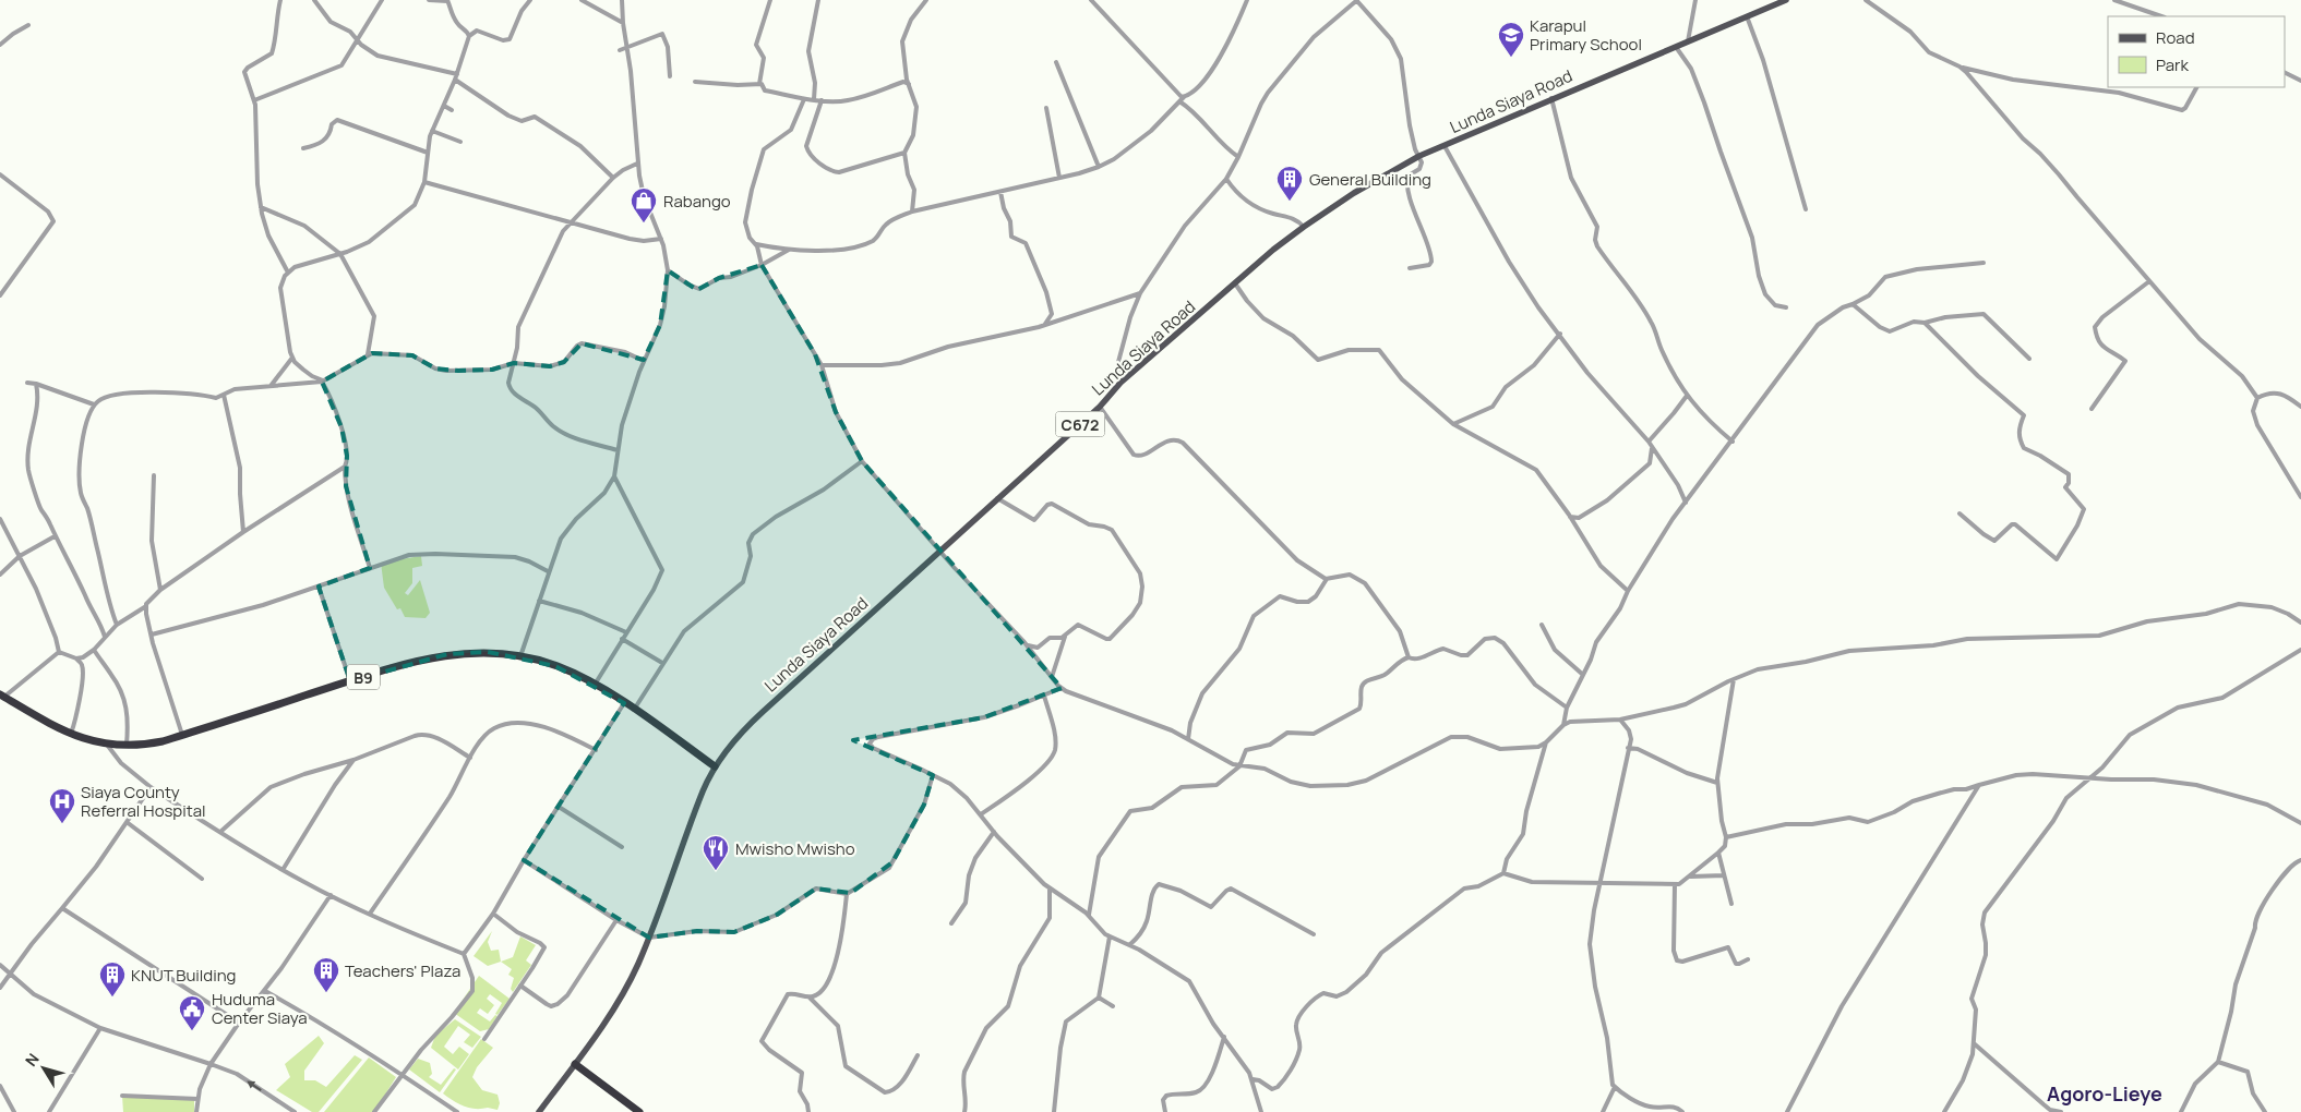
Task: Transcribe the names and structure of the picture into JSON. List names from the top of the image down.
{
  "streets": {
    "highway": ["B9"],
    "main road": ["Lunda Siaya Road", "C672"]
  },
  "crossings": [
    ["Lunda Siaya Road", "C672"],
    ["Lunda Siaya Road", "B9"]
  ],
  "districts": ["Agoro-Lieye"],
  "places": {
    "school or university": ["Karapul Primary School"],
    "building": ["General Building", "Teachers' Plaza", "KNUT Building"],
    "shop": ["Rabango"],
    "hospital": ["Siaya County Referral Hospital"],
    "restaurant": ["Mwisho Mwisho"],
    "public building": ["Huduma Center Siaya"]
  },
  "legend": ["Road", "Park"],
  "north": "top left"
}
